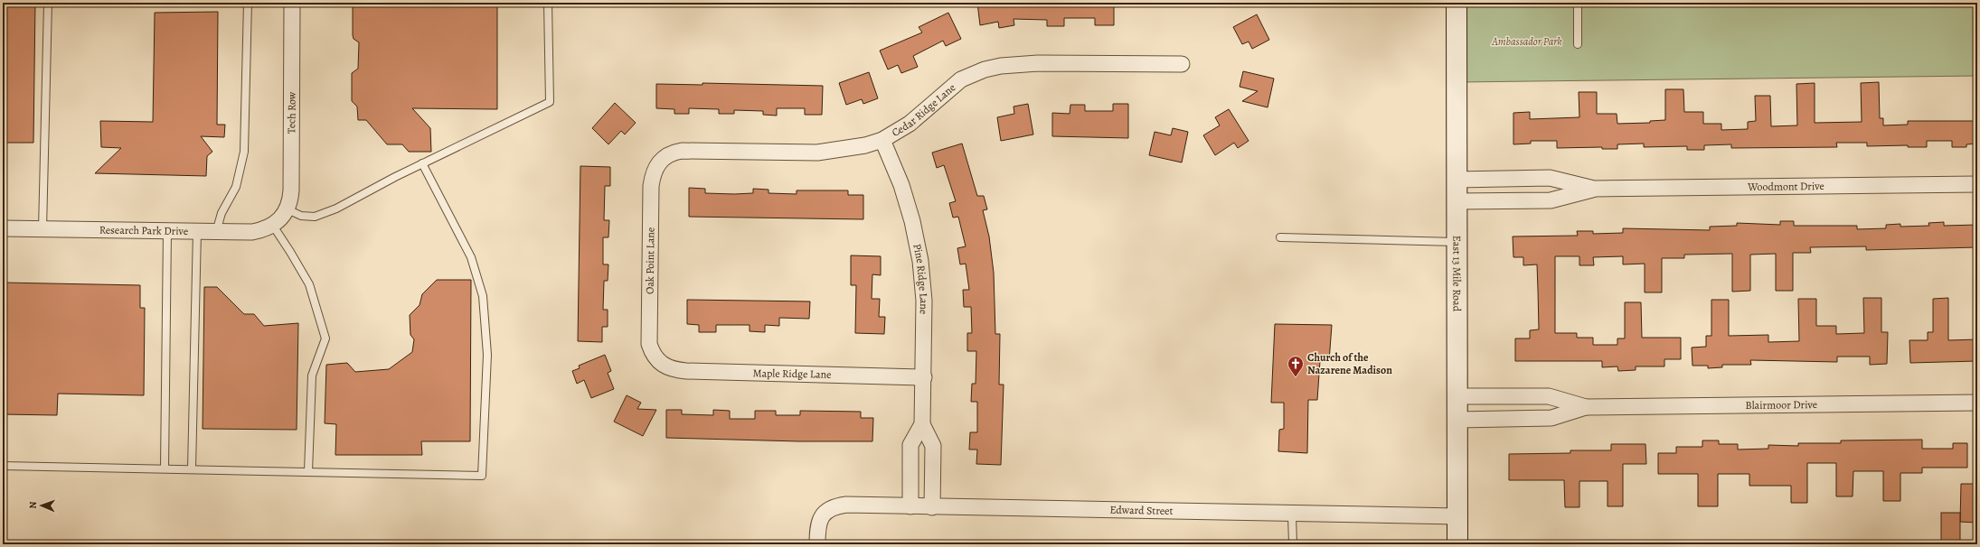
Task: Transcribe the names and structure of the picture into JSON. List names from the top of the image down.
{
  "streets": {
    "main road": ["East 13 Mile Road"],
    "street": [
      "Cedar Ridge Lane",
      "Tech Row",
      "Woodmont Drive",
      "Research Park Drive",
      "Oak Point Lane",
      "Pine Ridge Lane",
      "Maple Ridge Lane",
      "Blairmoor Drive",
      "Edward Street"
    ]
  },
  "crossings": [
    ["Cedar Ridge Lane", "Oak Point Lane"],
    ["Cedar Ridge Lane", "Pine Ridge Lane"],
    ["Tech Row", "Research Park Drive"],
    ["Woodmont Drive", "East 13 Mile Road"],
    ["Oak Point Lane", "Maple Ridge Lane"],
    ["East 13 Mile Road", "Blairmoor Drive"],
    ["East 13 Mile Road", "Edward Street"],
    ["Pine Ridge Lane", "Maple Ridge Lane"],
    ["Pine Ridge Lane", "Edward Street"]
  ],
  "parks": ["Ambassador Park"],
  "places": {
    "church": ["Church of the Nazarene Madison"]
  },
  "north": "left"
}
